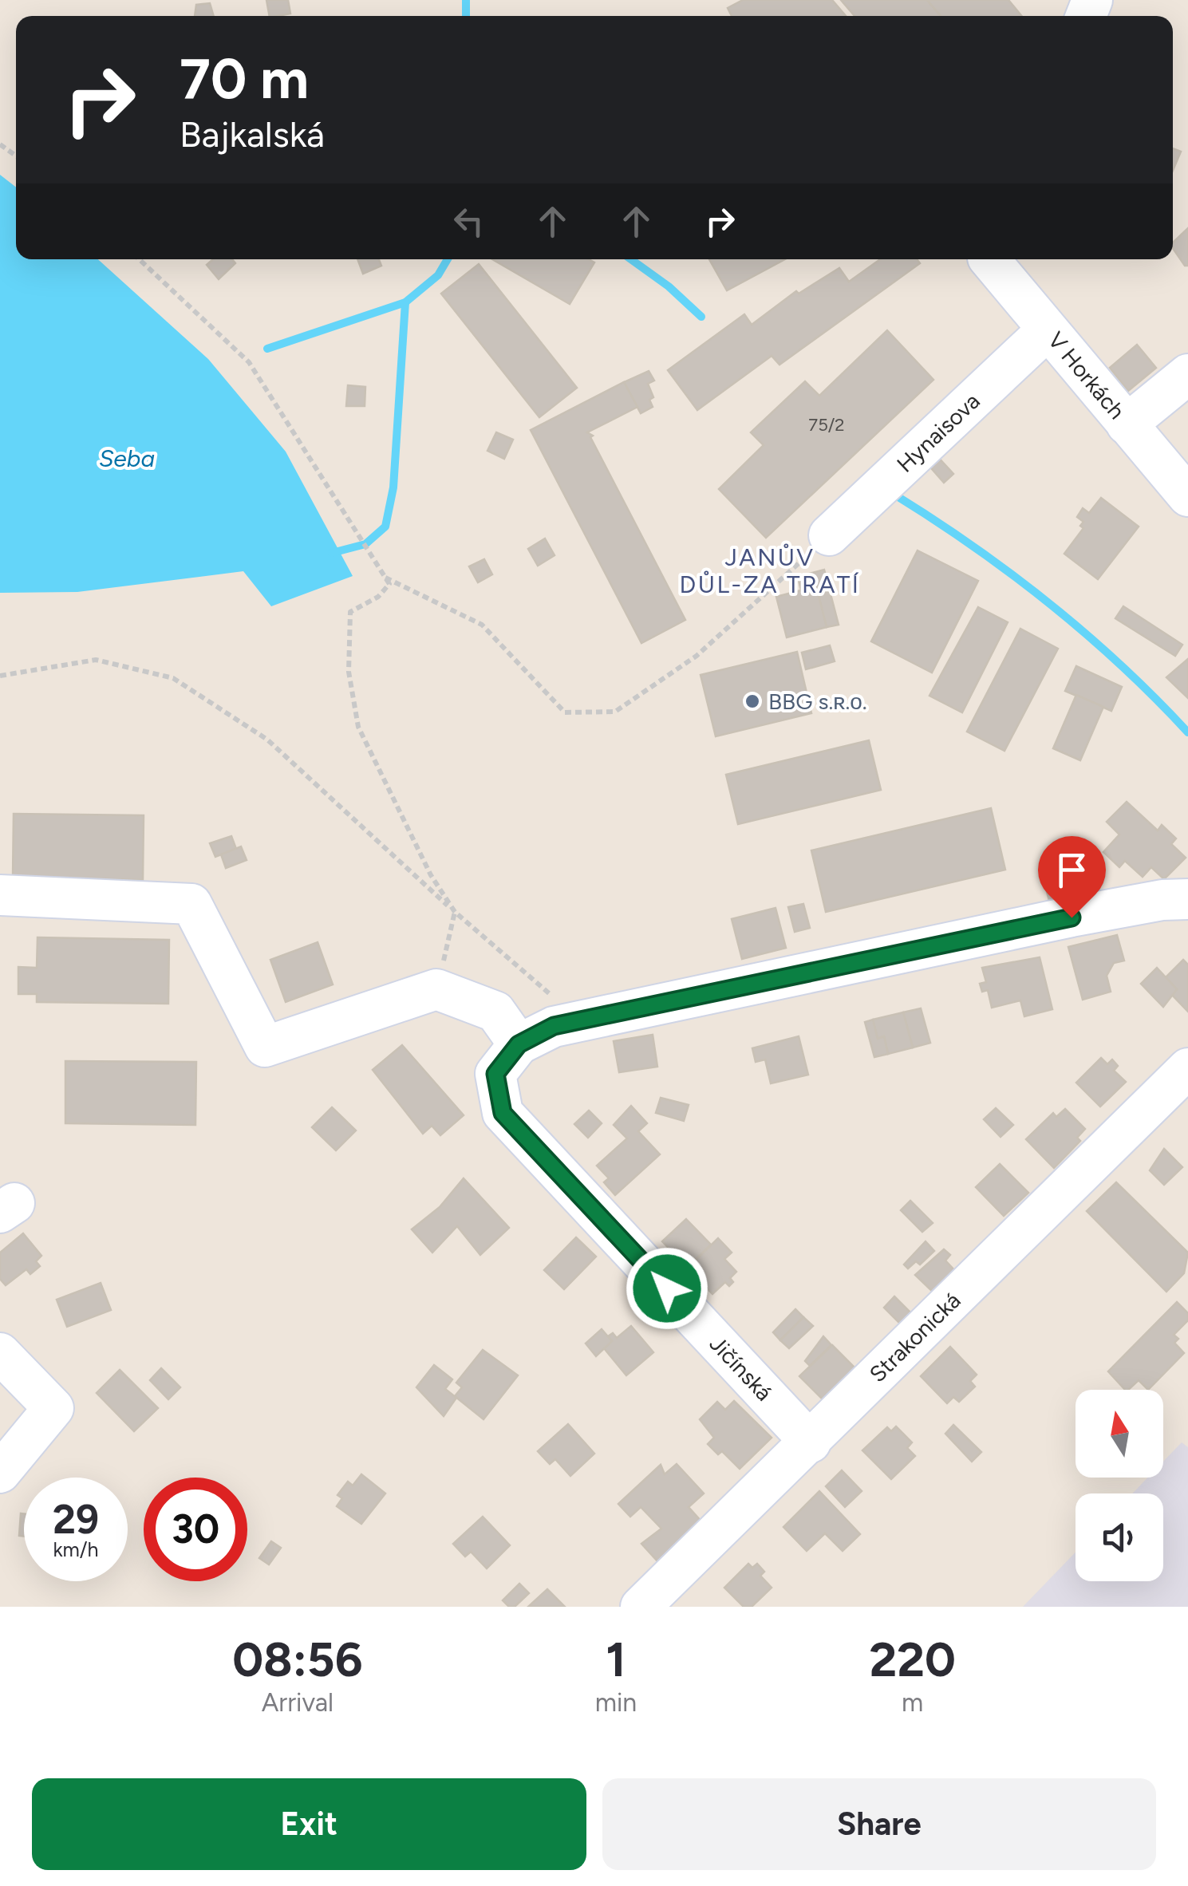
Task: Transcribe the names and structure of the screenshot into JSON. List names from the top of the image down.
{
  "streets": {
    "street": [
      "V Horkách",
      "Hynaisova",
      "Strakonická",
      "Jičínská"
    ]
  },
  "crossings": [
    ["V Horkách", "Hynaisova"],
    ["Strakonická", "Jičínská"]
  ],
  "districts": ["JANŮV DŮL-ZA TRATÍ"],
  "water": ["Seba"],
  "places": ["BBG s.ʀ.ᴏ."],
  "house_numbers": ["75/2"],
  "north": "top",
  "page": {
    "turn": ["70 m", "Bajkalská"],
    "speed": "29 km/h",
    "limit": "30",
    "eta": [
      "08:56",
      "Arrival",
      "1",
      "min",
      "220",
      "m"
    ],
    "buttons": ["Exit", "Share"]
  }
}
